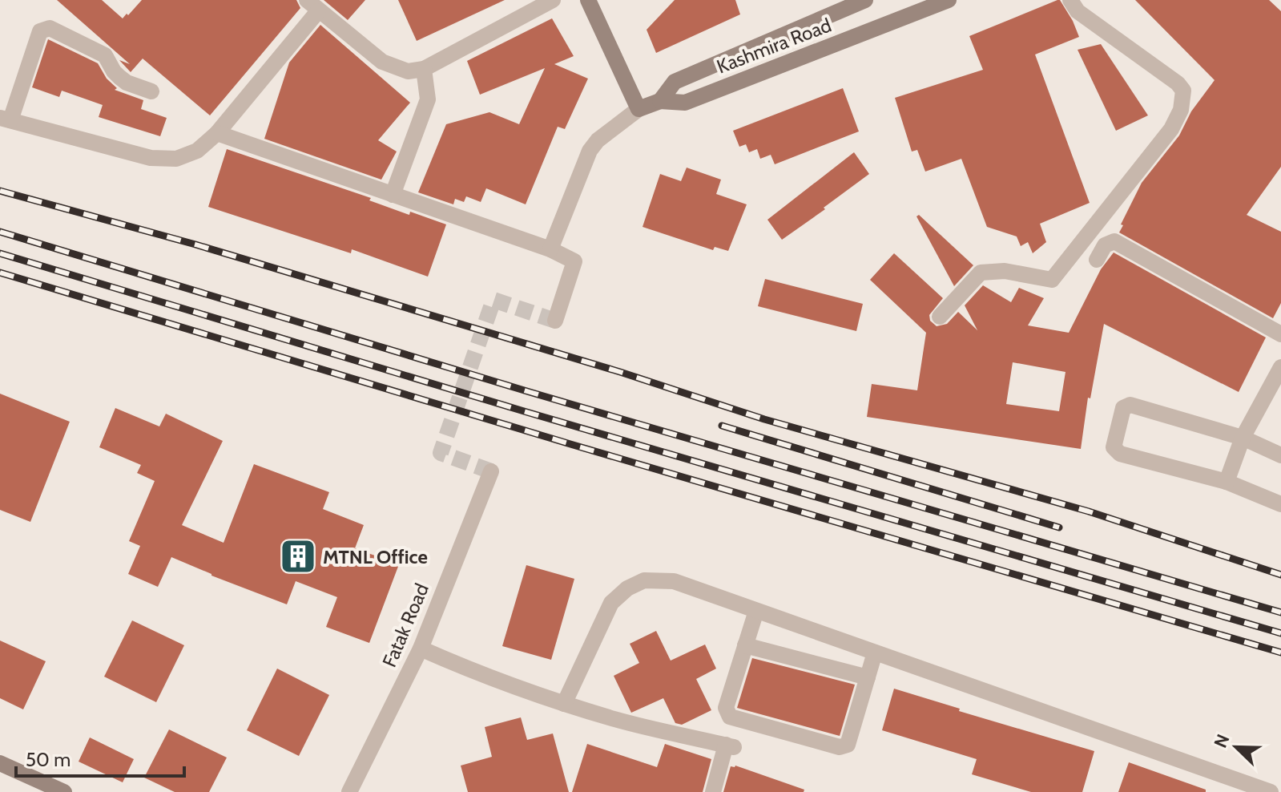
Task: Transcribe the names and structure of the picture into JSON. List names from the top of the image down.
{
  "streets": {
    "main road": ["Kashmira Road"],
    "street": ["Fatak Road"]
  },
  "places": {
    "building": ["MTNL Office"]
  },
  "scale_bar": "50 m",
  "north": "top left"
}
